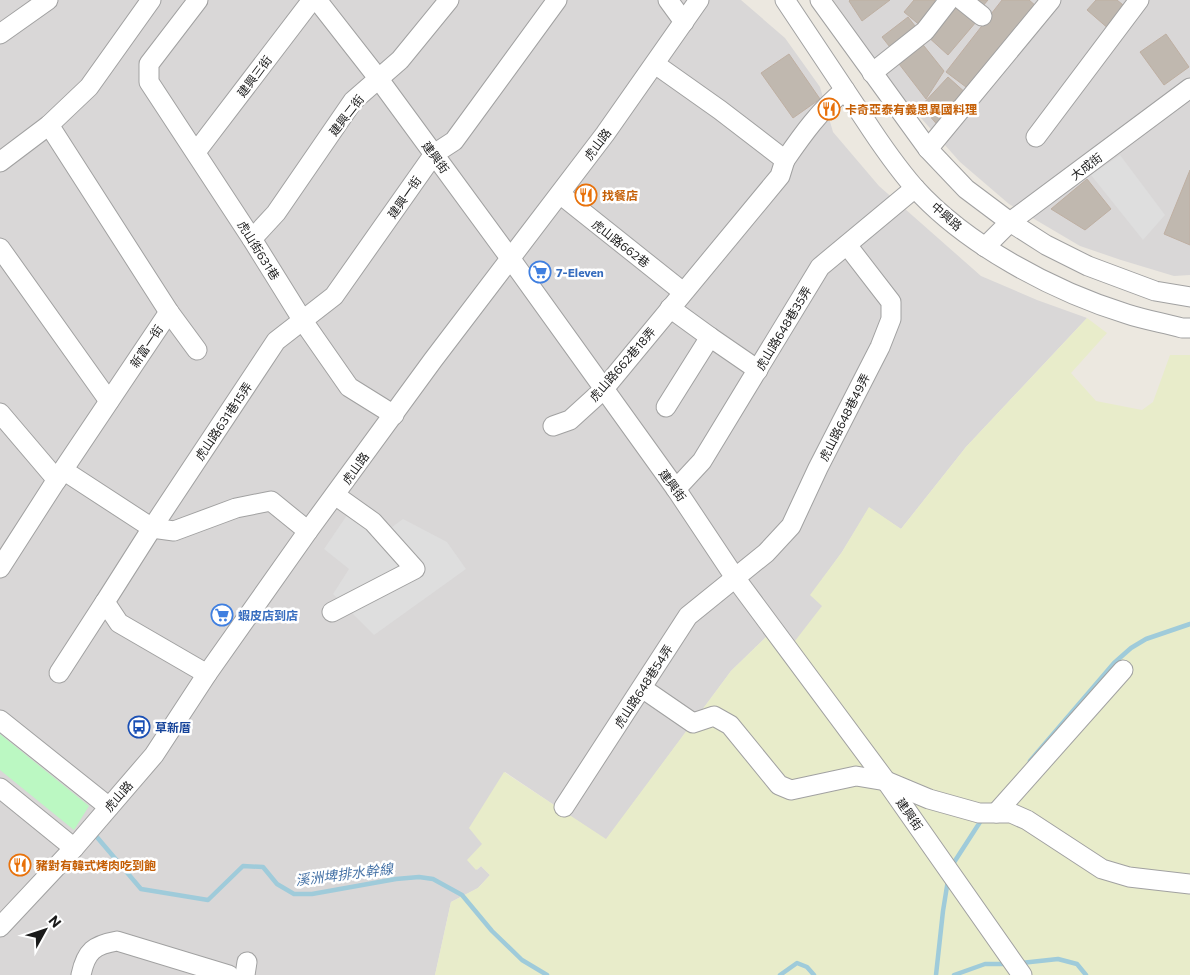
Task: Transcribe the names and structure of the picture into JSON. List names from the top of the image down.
{
  "streets": {
    "street": [
      "建興三街",
      "建興二街",
      "虎山路",
      "建興街",
      "大成街",
      "建興一街",
      "中興路",
      "虎山路662巷",
      "虎山街631巷",
      "虎山路648巷35弄",
      "新富一街",
      "虎山路662巷18弄",
      "虎山路648巷49弄",
      "虎山路631巷15弄",
      "虎山路648巷54弄"
    ]
  },
  "crossings": [
    ["建興三街", "虎山街631巷"],
    ["建興二街", "建興街"],
    ["建興二街", "虎山街631巷"],
    ["虎山路", "建興街"],
    ["虎山路", "虎山路662巷"],
    ["虎山路", "虎山街631巷"],
    ["建興街", "建興一街"],
    ["建興街", "虎山路648巷35弄"],
    ["建興街", "虎山路662巷18弄"],
    ["建興街", "虎山路648巷49弄"],
    ["建興街", "虎山路648巷54弄"],
    ["大成街", "中興路"],
    ["建興一街", "虎山街631巷"],
    ["建興一街", "虎山路631巷15弄"],
    ["中興路", "虎山路648巷35弄"],
    ["中興路", "虎山路662巷18弄"],
    ["虎山路662巷", "虎山路662巷18弄"],
    ["虎山街631巷", "虎山路631巷15弄"],
    ["虎山路648巷35弄", "虎山路648巷49弄"],
    ["虎山路648巷49弄", "虎山路648巷54弄"]
  ],
  "water": ["溪洲埤排水幹線"],
  "places": {
    "restaurant": ["卡奇亞泰有義思異國料理", "找餐店", "豬對有韓式烤肉吃到飽"],
    "supermarket": ["7-Eleven", "蝦皮店到店"],
    "bus stop": ["草新厝"]
  },
  "north": "top right"
}
